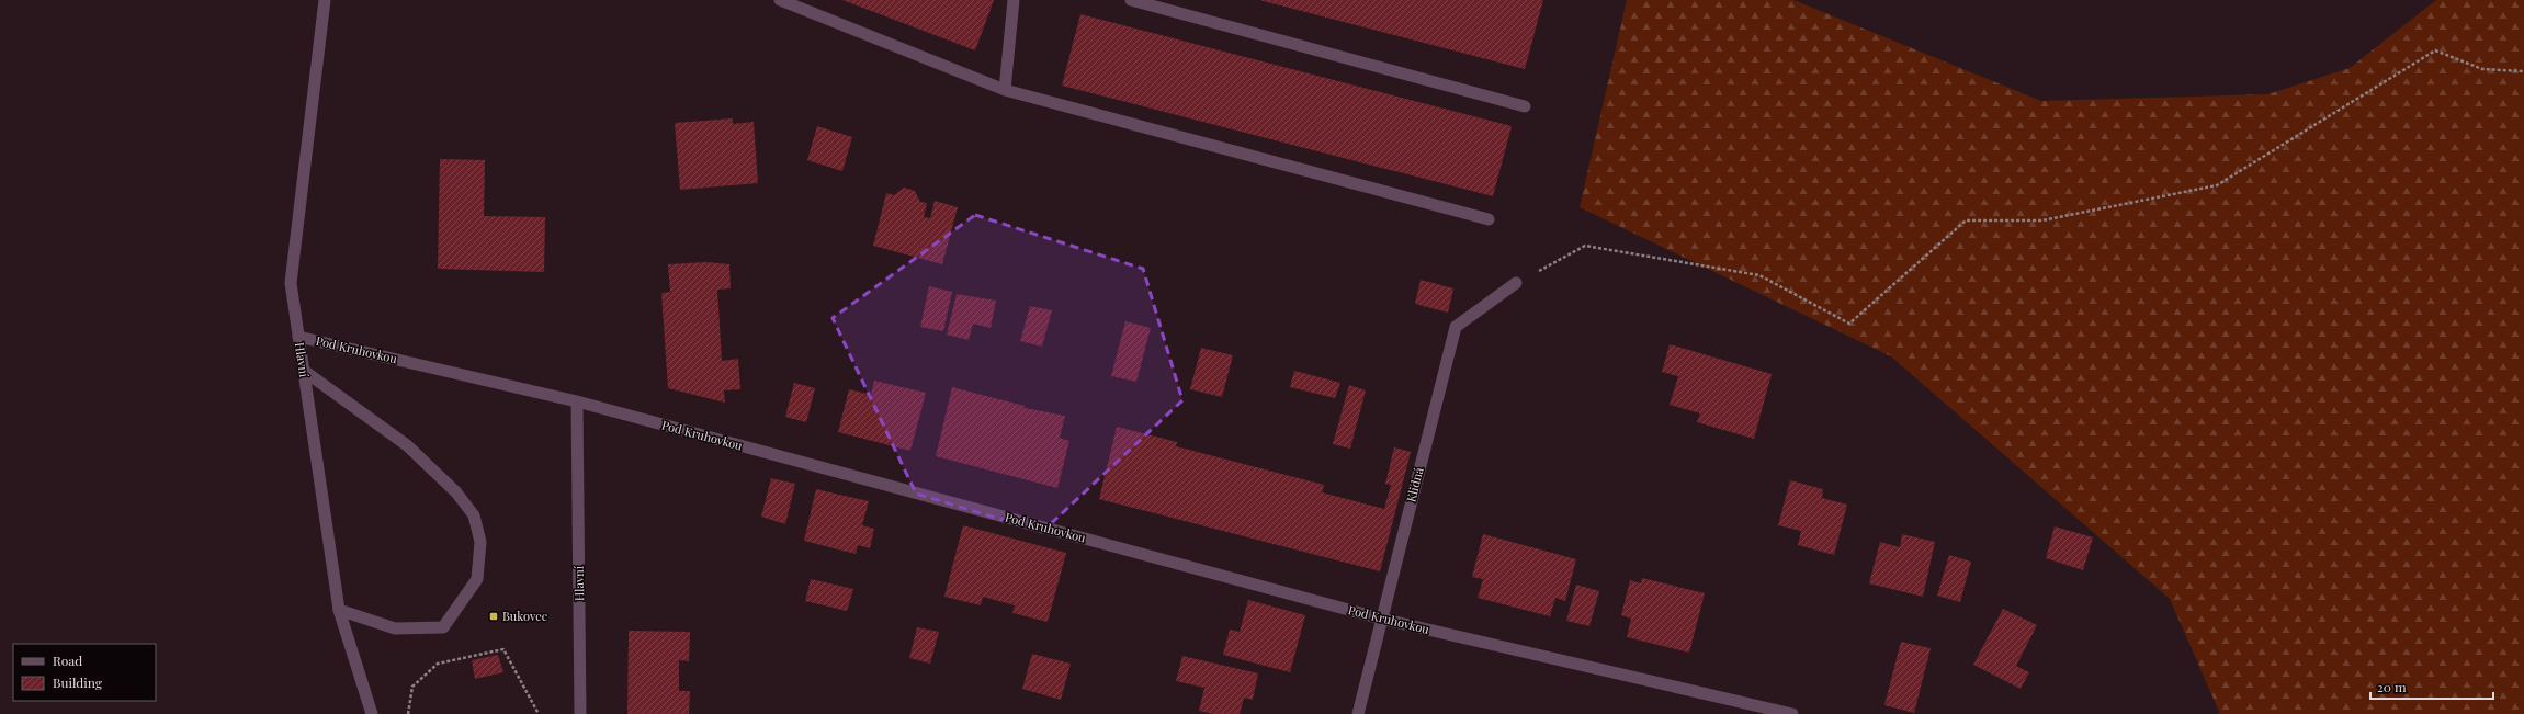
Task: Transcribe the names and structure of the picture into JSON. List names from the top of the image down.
{
  "streets": {
    "street": ["Pod Kruhovkou", "Hlavní", "Klidná"]
  },
  "crossings": [
    ["Pod Kruhovkou", "Hlavní"],
    ["Pod Kruhovkou", "Klidná"]
  ],
  "places": {
    "transit": ["Bukovec"]
  },
  "legend": ["Road", "Building"],
  "scale_bar": "20 m"
}
